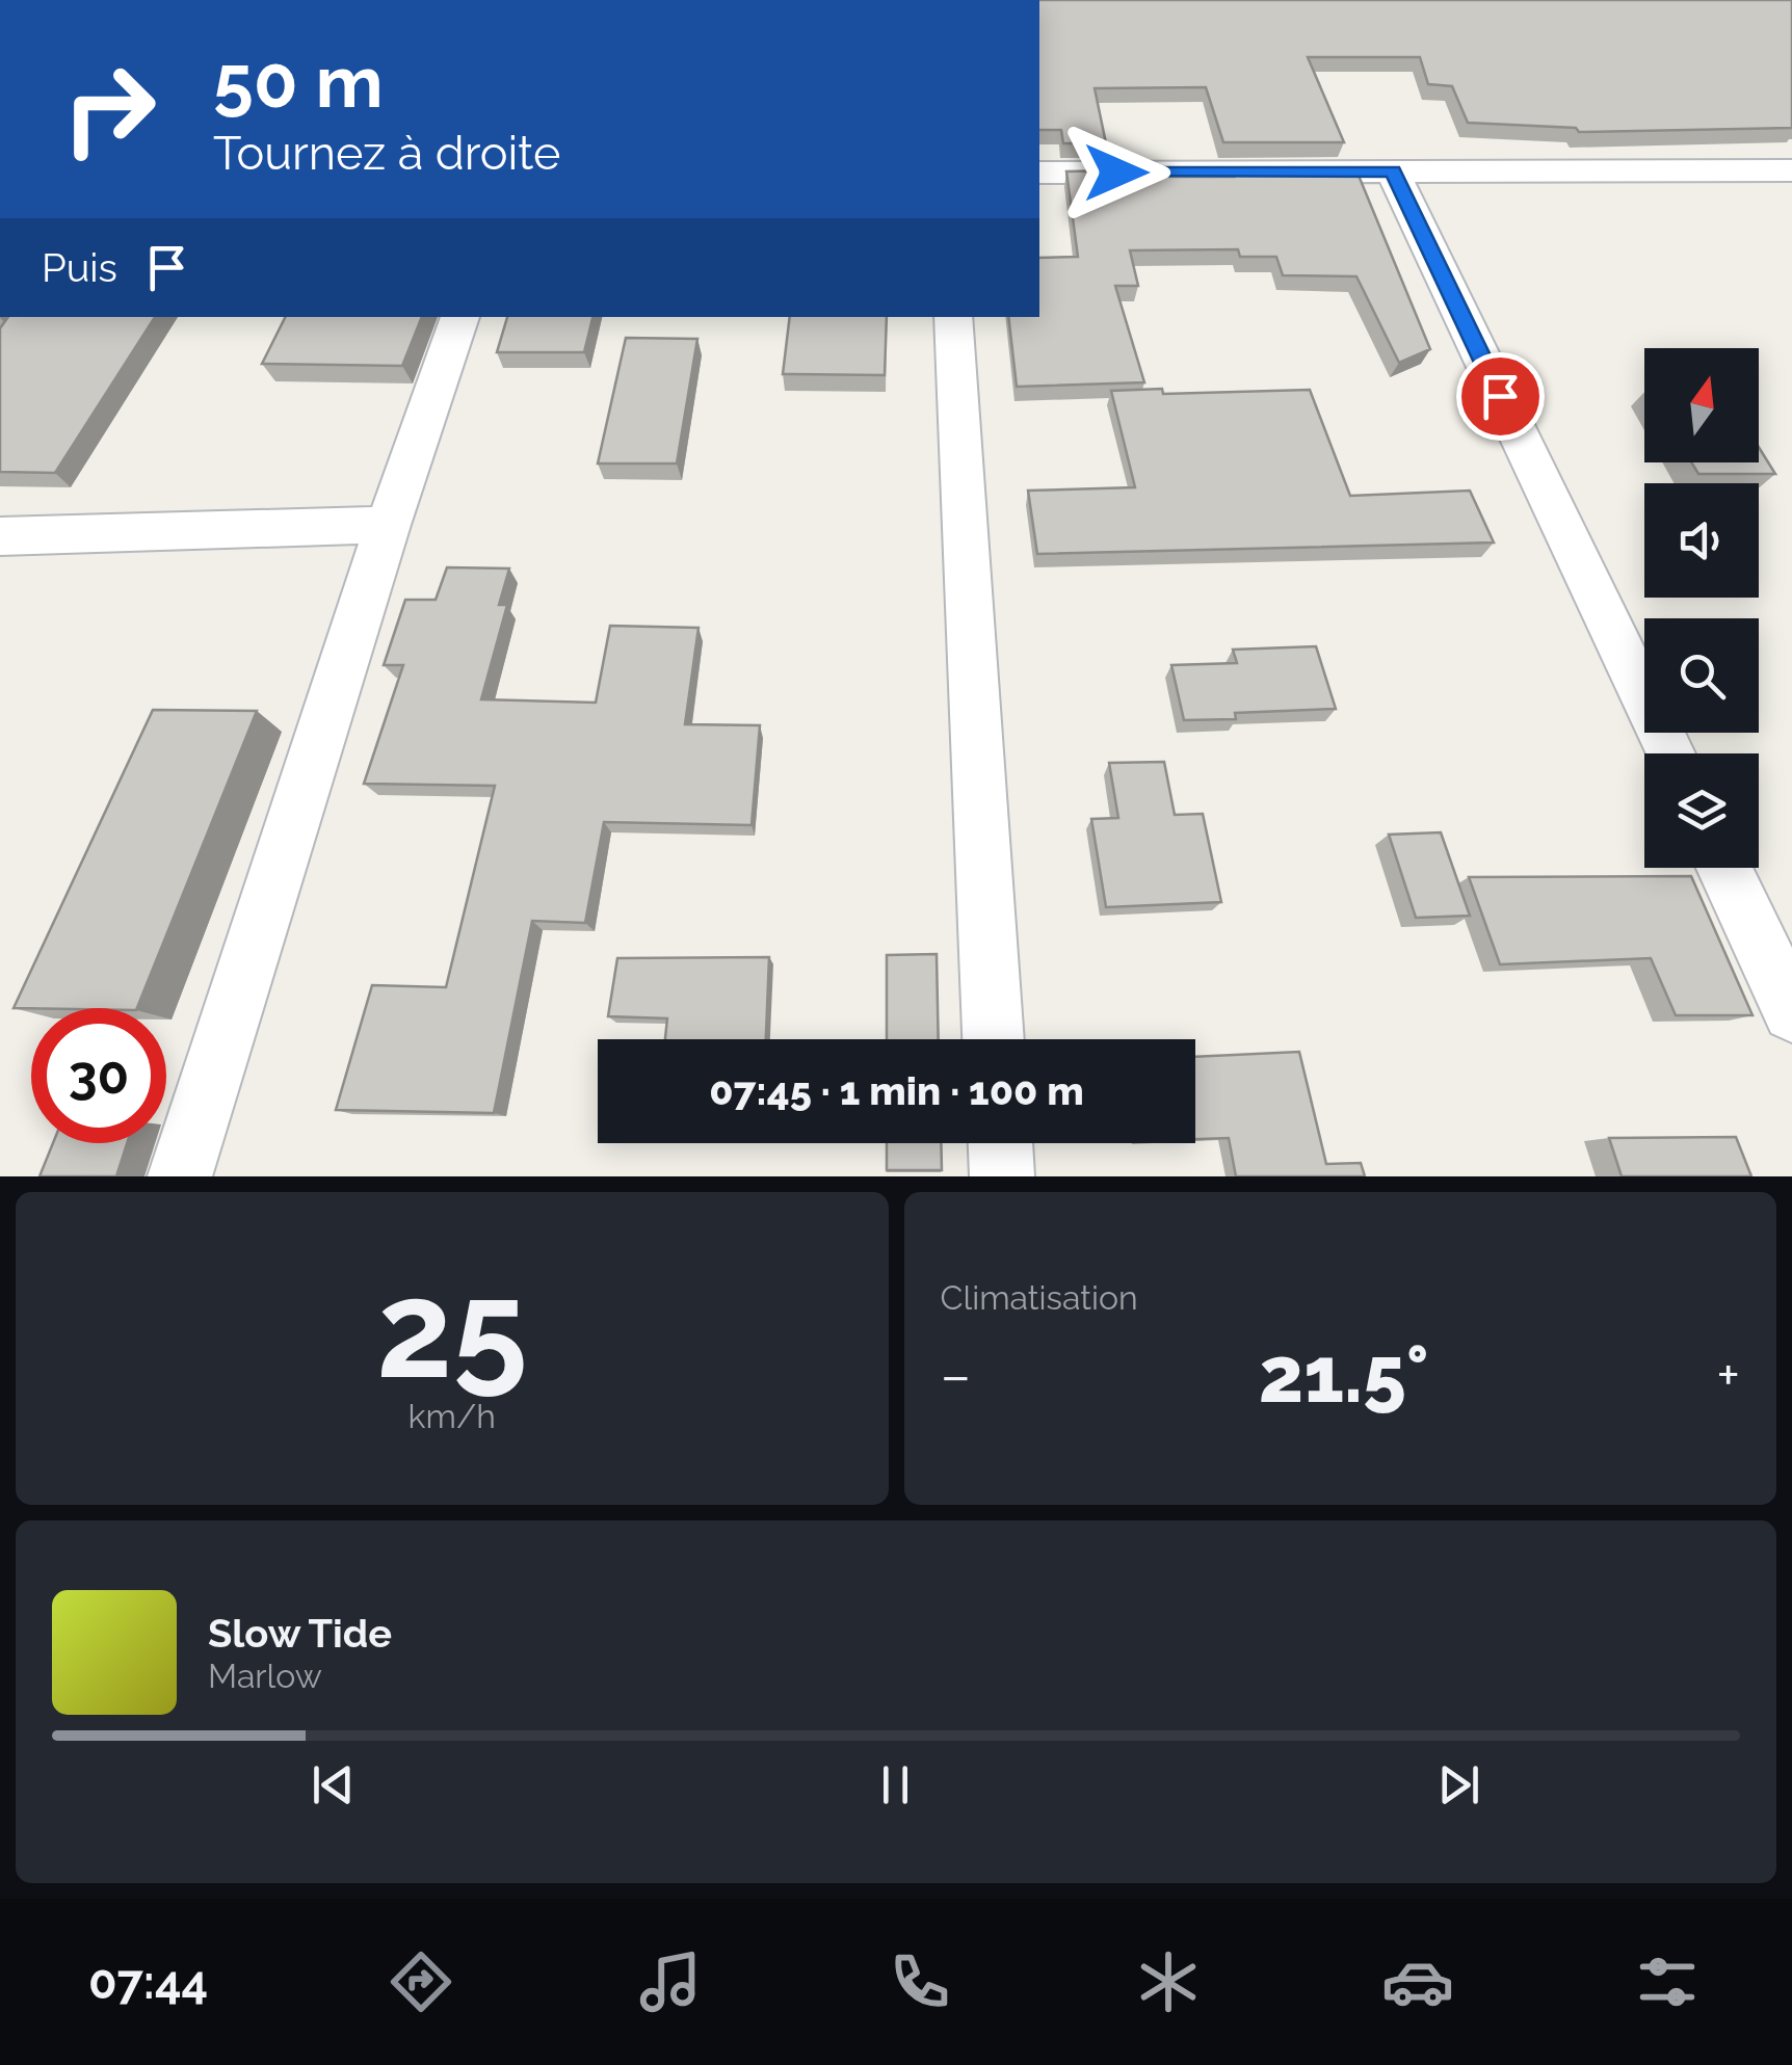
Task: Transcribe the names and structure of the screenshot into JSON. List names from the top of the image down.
{
  "north": "top",
  "page": {
    "turn": ["50 m", "Tournez à droite"],
    "then": "Puis",
    "limit": "30",
    "trip": "07:45 · 1 min · 100 m",
    "tile": [
      ["25", "km/h"],
      "Climatisation"
    ],
    "heat": ["−", "21.5°", "+"],
    "song": ["Slow Tide", "Marlow"],
    "tabs": "07:44"
  }
}
